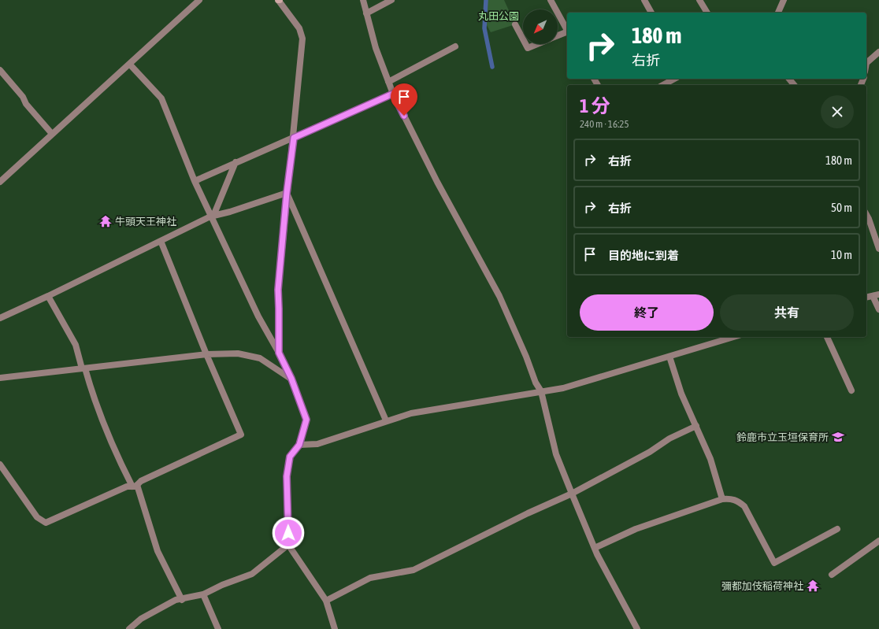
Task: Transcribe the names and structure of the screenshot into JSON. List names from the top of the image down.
{
  "parks": ["丸田公園"],
  "places": {
    "temple": ["牛頭天王神社", "彌都加伎稲荷神社"],
    "school or university": ["鈴鹿市立玉垣保育所"]
  },
  "north": "bottom left",
  "page": {
    "turn": ["180 m", "右折"],
    "heading": ["1 分", "240 m · 16:25"],
    "list": [
      {
        "name": "右折",
        "value": "180 m"
      },
      {
        "name": "右折",
        "value": "50 m"
      },
      {
        "name": "目的地に到着",
        "value": "10 m"
      }
    ],
    "buttons": ["終了", "共有"]
  }
}
